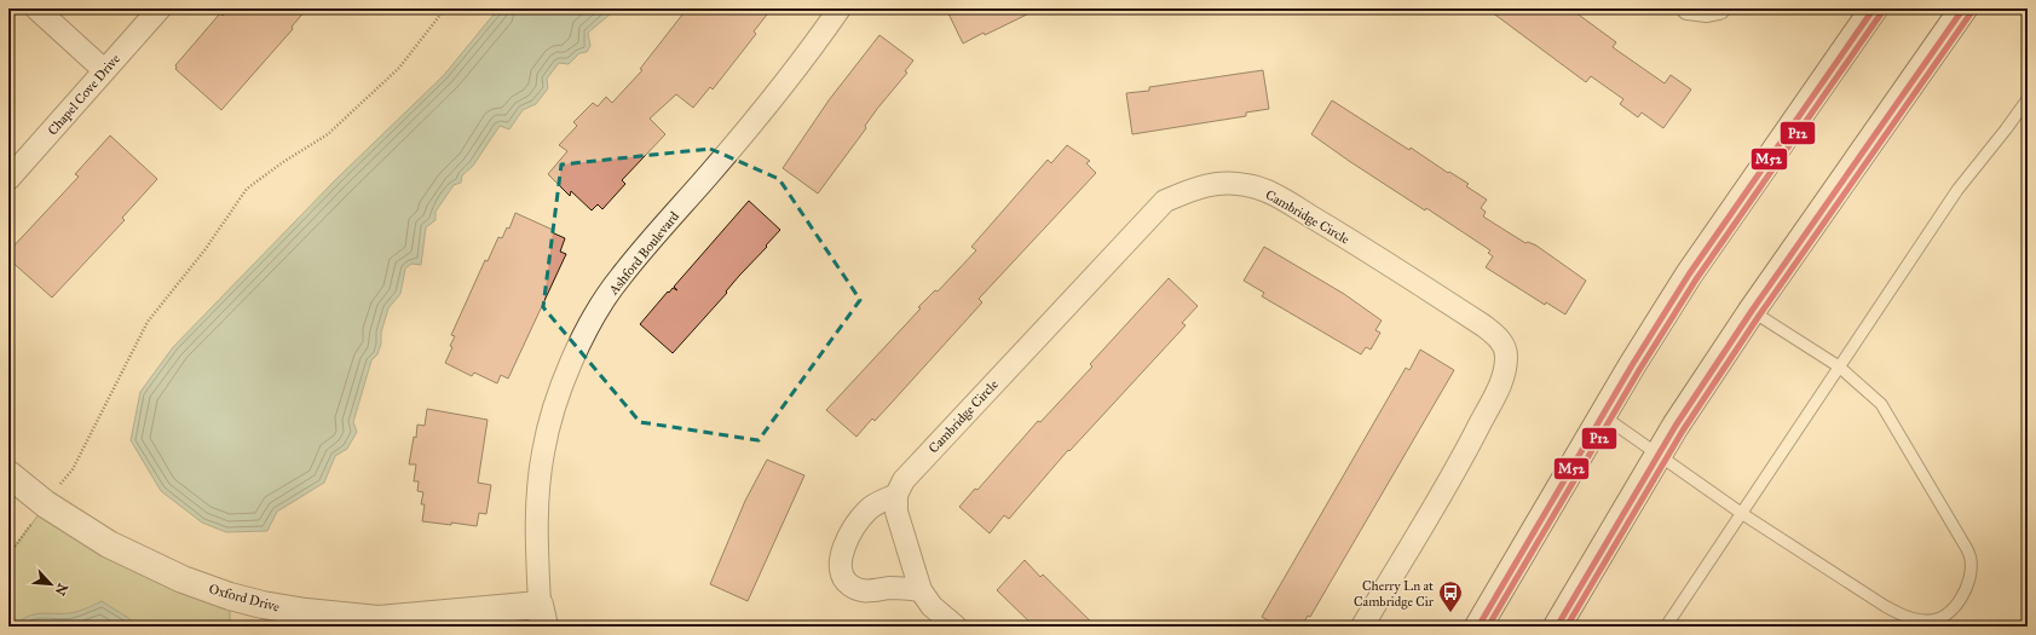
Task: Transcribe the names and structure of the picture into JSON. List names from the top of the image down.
{
  "streets": {
    "main road": ["Oxford Drive"],
    "street": ["Chapel Cove Drive", "Cambridge Circle", "Ashford Boulevard"]
  },
  "crossings": [
    ["Ashford Boulevard", "Oxford Drive"]
  ],
  "places": {
    "bus stop": ["Cherry Ln at Cambridge Cir"]
  },
  "lines": ["transit line M52", "transit line P12"],
  "north": "bottom right"
}
